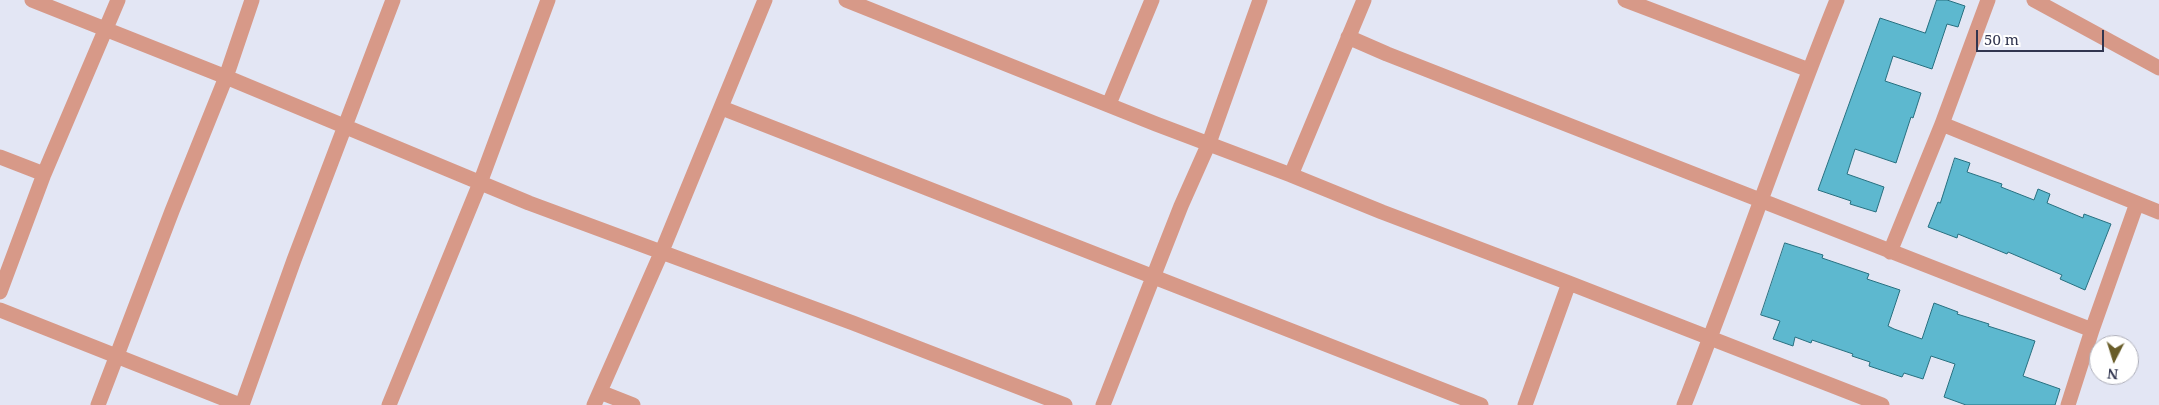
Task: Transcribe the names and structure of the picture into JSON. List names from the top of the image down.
{
  "scale_bar": "50 m",
  "north": "bottom"
}
